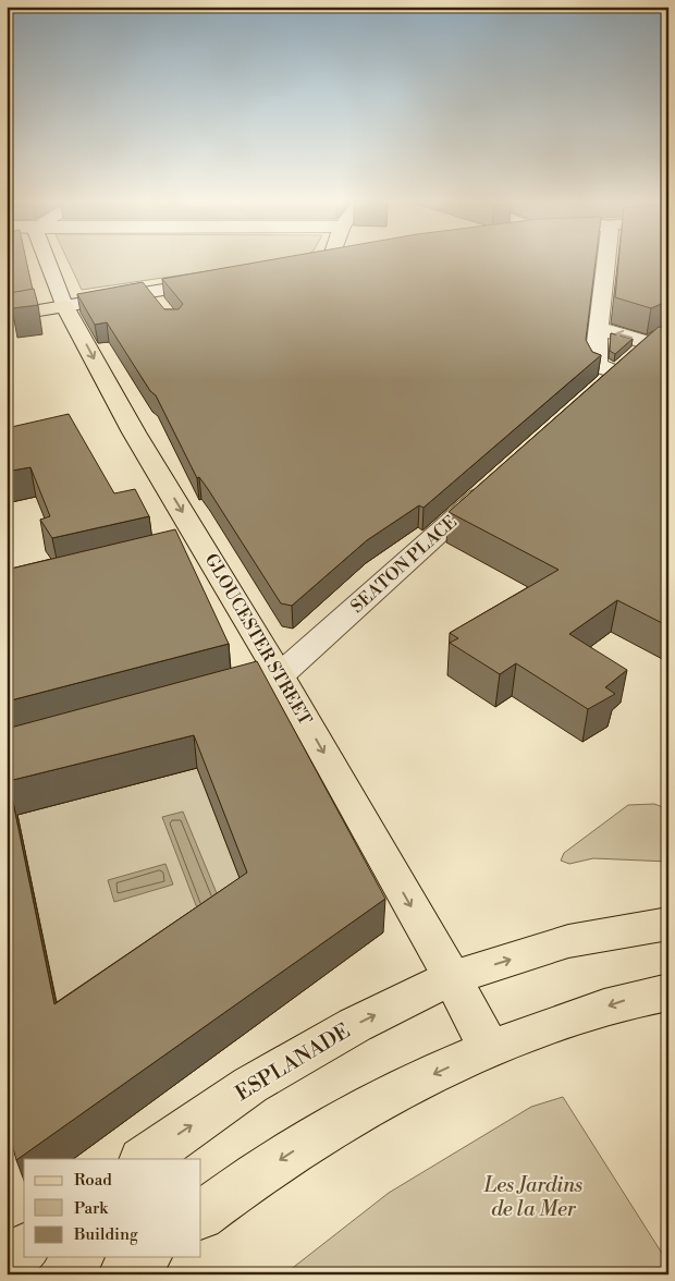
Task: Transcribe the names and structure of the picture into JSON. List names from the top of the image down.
{
  "streets": {
    "main road": ["GLOUCESTER STREET", "ESPLANADE"],
    "street": ["SEATON PLACE"]
  },
  "crossings": [
    ["SEATON PLACE", "GLOUCESTER STREET"],
    ["GLOUCESTER STREET", "ESPLANADE"]
  ],
  "one_way": ["GLOUCESTER STREET"],
  "parks": ["Les Jardins de la Mer"],
  "legend": ["Road", "Park", "Building"]
}
